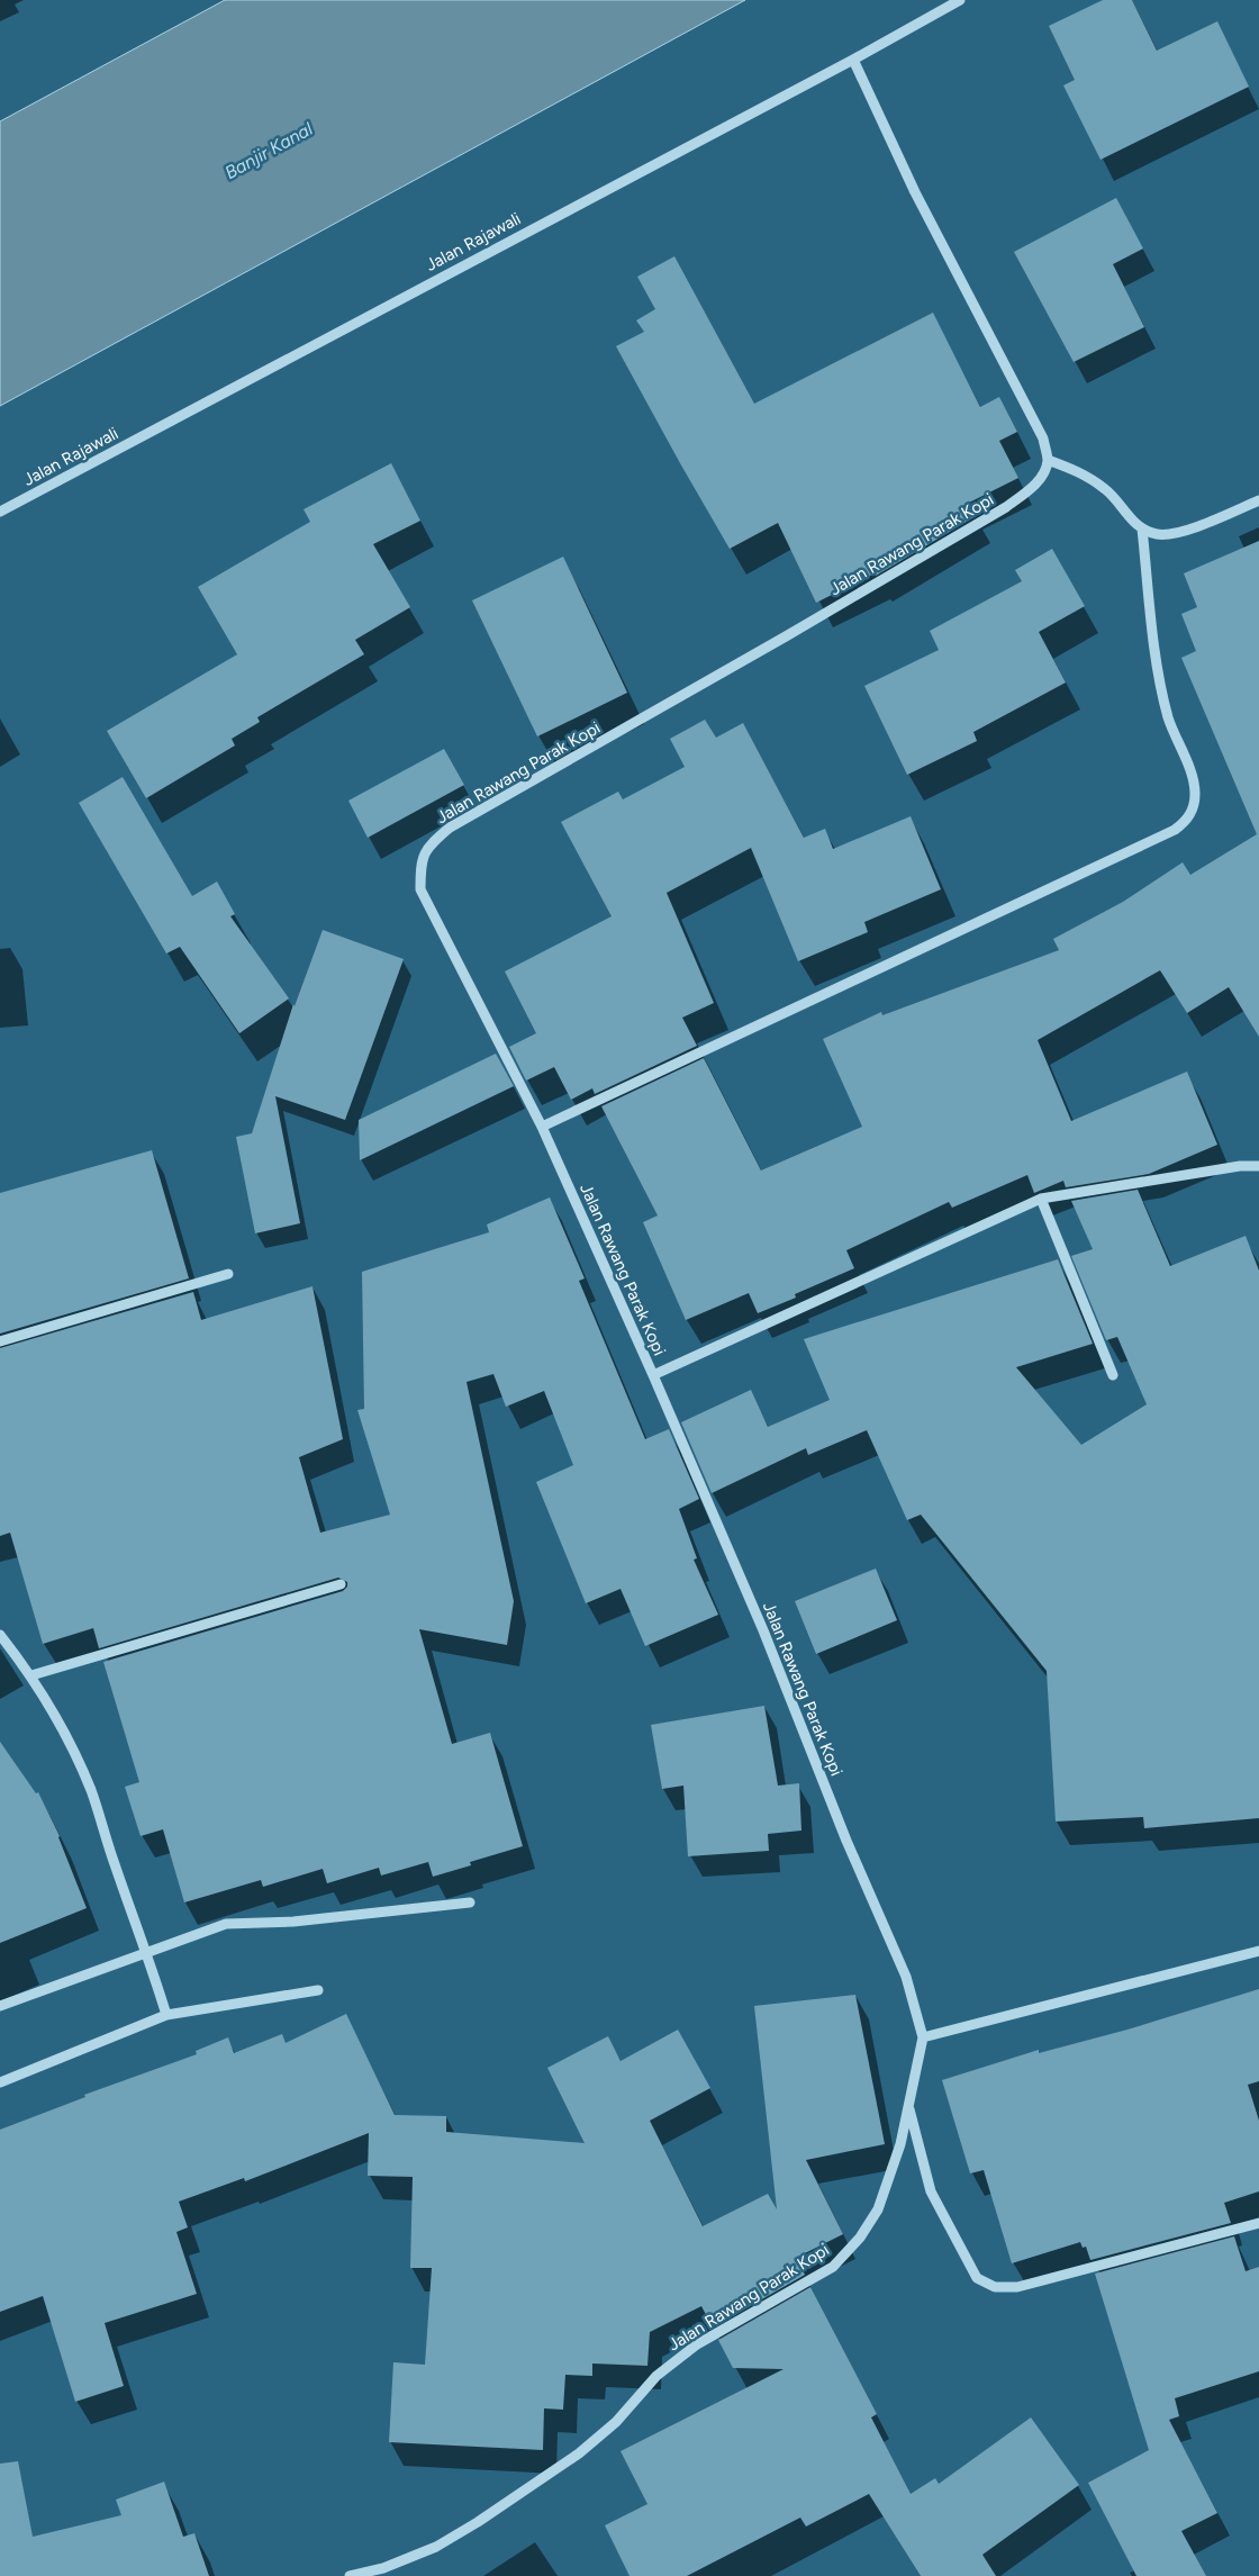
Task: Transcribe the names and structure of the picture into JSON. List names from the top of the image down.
{
  "streets": {
    "street": ["Jalan Rajawali", "Jalan Rawang Parak Kopi"]
  },
  "water": ["Banjir Kanal"]
}
